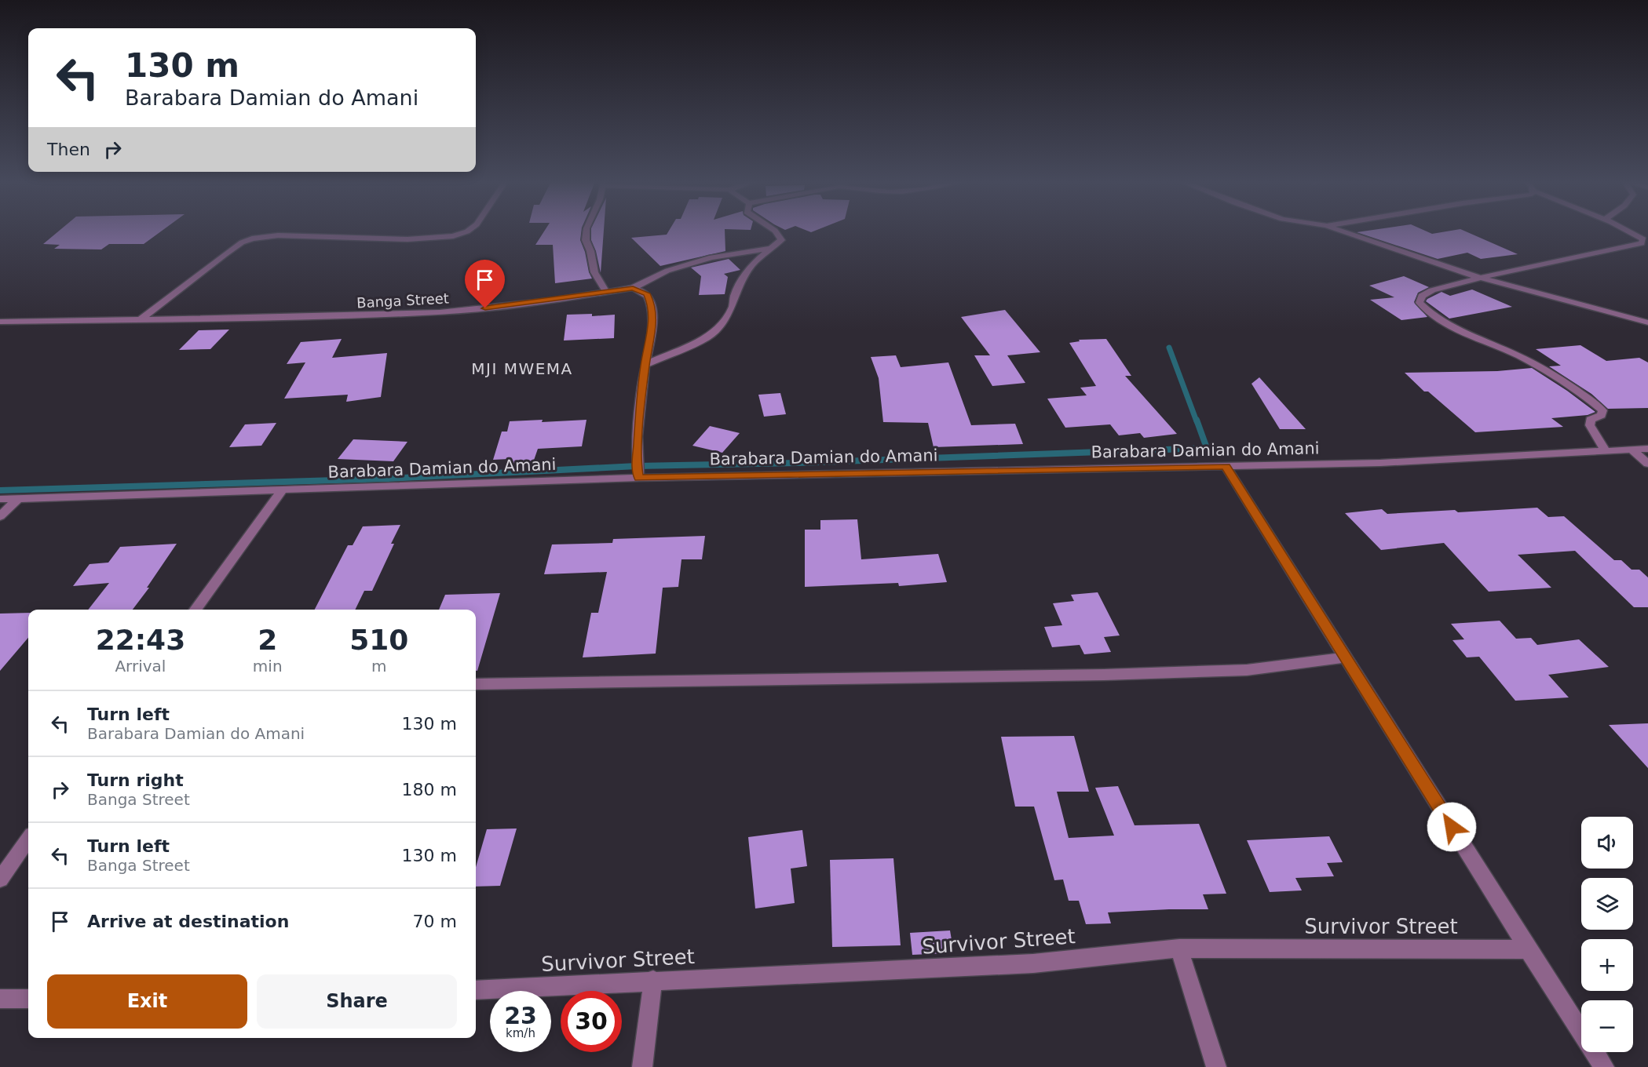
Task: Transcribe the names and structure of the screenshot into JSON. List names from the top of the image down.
{
  "streets": {
    "street": ["Banga Street", "Barabara Damian do Amani", "Survivor Street"]
  },
  "districts": ["MJI MWEMA"],
  "page": {
    "turn": ["130 m", "Barabara Damian do Amani"],
    "then": "Then",
    "eta": [
      "22:43",
      "Arrival",
      "2",
      "min",
      "510",
      "m"
    ],
    "list": [
      {
        "name": "Turn left",
        "note": "Barabara Damian do Amani",
        "value": "130 m"
      },
      {
        "name": "Turn right",
        "note": "Banga Street",
        "value": "180 m"
      },
      {
        "name": "Turn left",
        "note": "Banga Street",
        "value": "130 m"
      },
      {
        "name": "Arrive at destination",
        "value": "70 m"
      }
    ],
    "map_buttons": ["+", "−"],
    "buttons": ["Exit", "Share"],
    "speed": "23 km/h",
    "limit": "30"
  }
}
